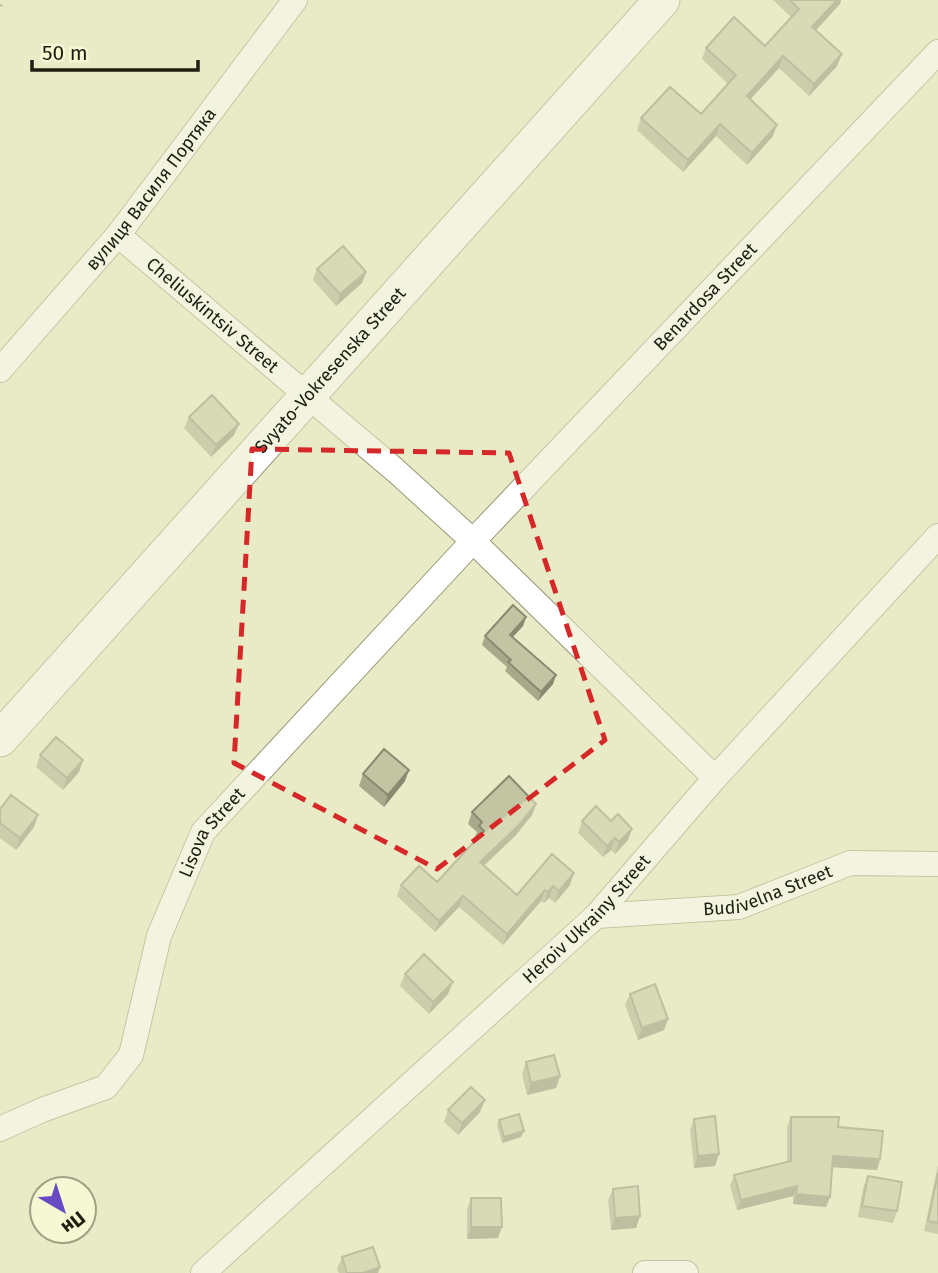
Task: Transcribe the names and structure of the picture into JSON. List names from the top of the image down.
{
  "streets": {
    "street": [
      "вулиця Василя Портяка",
      "Benardosa Street",
      "Cheliuskintsiv Street",
      "Svyato-Vokresenska Street",
      "Lisova Street",
      "Budivelna Street",
      "Heroiv Ukrainy Street"
    ]
  },
  "crossings": [
    ["вулиця Василя Портяка", "Cheliuskintsiv Street"],
    ["Benardosa Street", "Cheliuskintsiv Street"],
    ["Benardosa Street", "Lisova Street"],
    ["Cheliuskintsiv Street", "Svyato-Vokresenska Street"],
    ["Cheliuskintsiv Street", "Lisova Street"],
    ["Cheliuskintsiv Street", "Heroiv Ukrainy Street"],
    ["Budivelna Street", "Heroiv Ukrainy Street"]
  ],
  "scale_bar": "50 m",
  "north": "bottom right"
}
